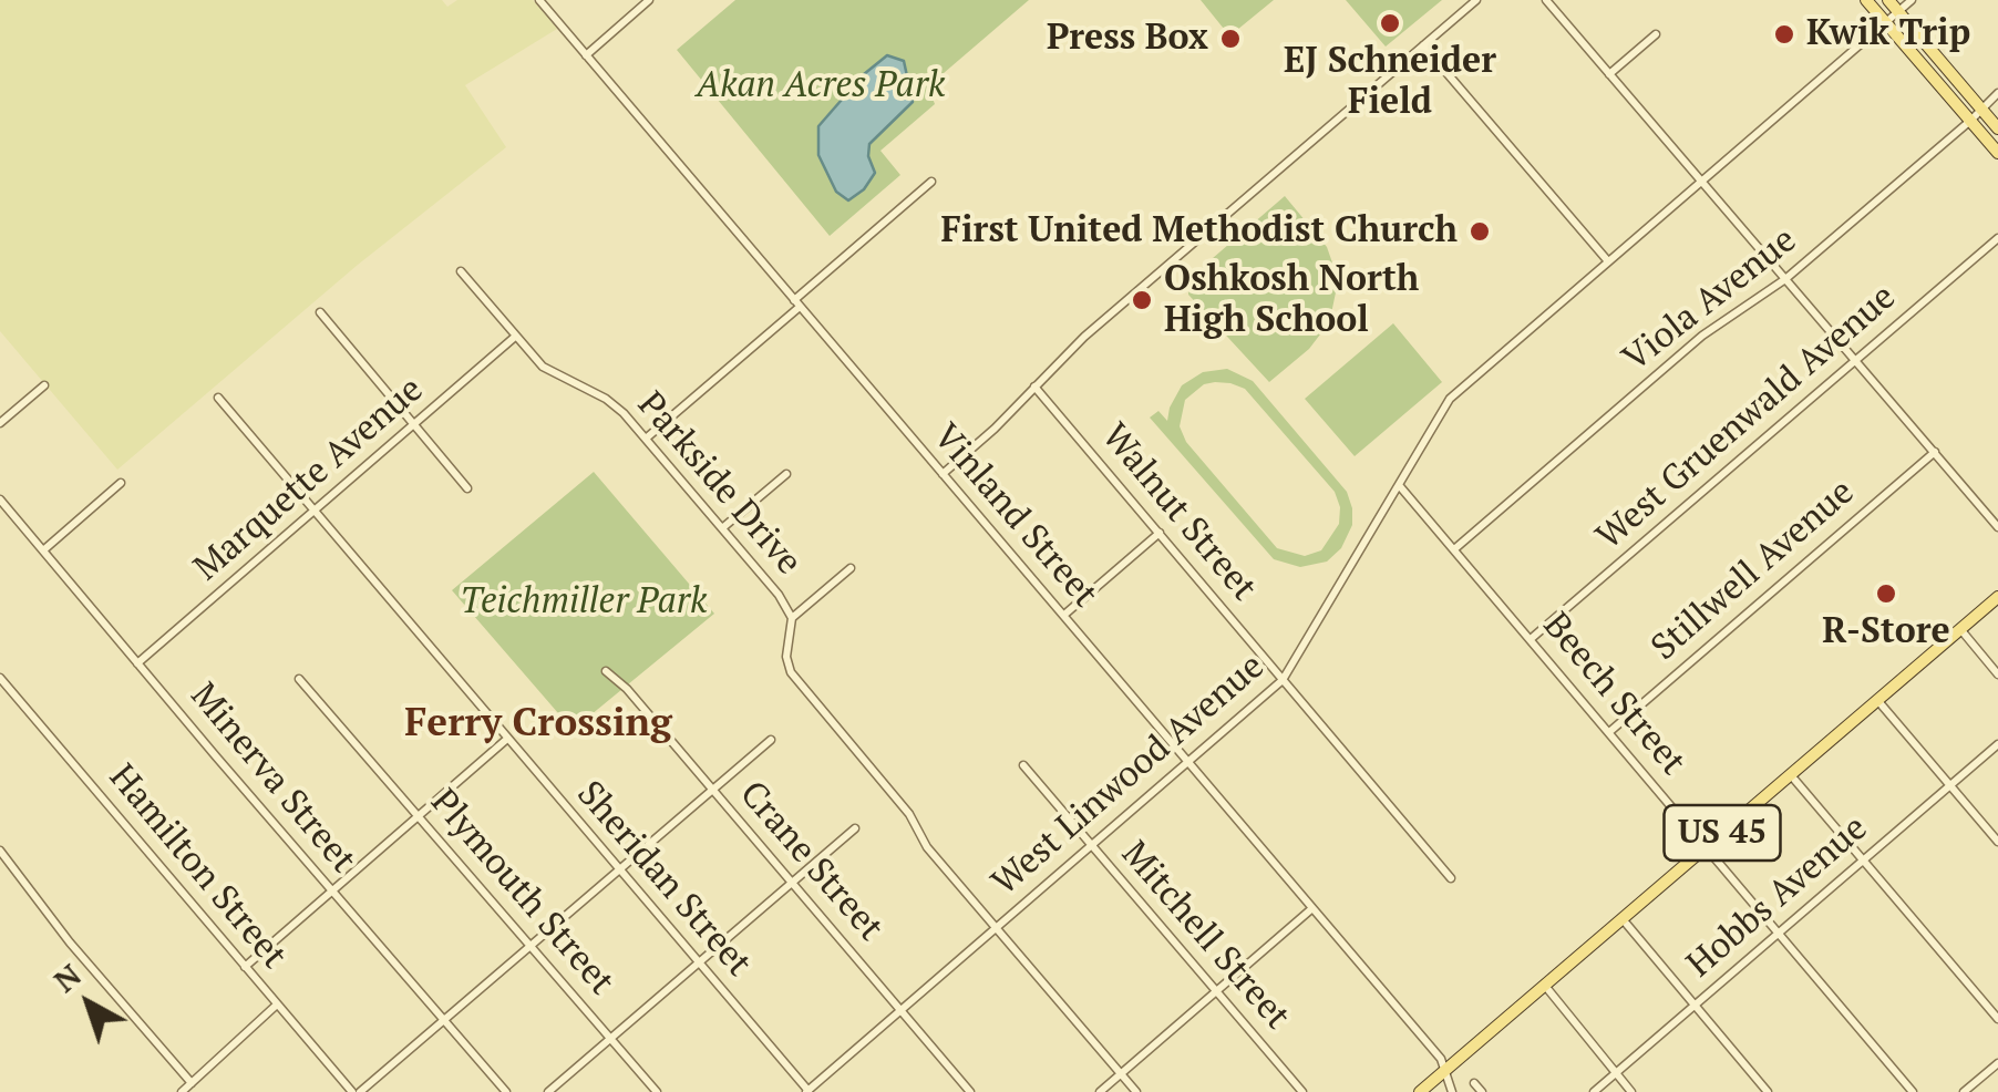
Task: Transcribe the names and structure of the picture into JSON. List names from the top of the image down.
{
  "streets": {
    "main road": ["US 45"],
    "street": [
      "Viola Avenue",
      "West Gruenwald Avenue",
      "Marquette Avenue",
      "Parkside Drive",
      "Walnut Street",
      "Vinland Street",
      "Stillwell Avenue",
      "Beech Street",
      "West Linwood Avenue",
      "Minerva Street",
      "Crane Street",
      "Hamilton Street",
      "Sheridan Street",
      "Plymouth Street",
      "Hobbs Avenue",
      "Mitchell Street"
    ]
  },
  "crossings": [
    ["Viola Avenue", "Beech Street"],
    ["West Gruenwald Avenue", "Beech Street"],
    ["Marquette Avenue", "Parkside Drive"],
    ["Marquette Avenue", "Minerva Street"],
    ["Marquette Avenue", "Sheridan Street"],
    ["Parkside Drive", "West Linwood Avenue"],
    ["Walnut Street", "West Linwood Avenue"],
    ["Vinland Street", "West Linwood Avenue"],
    ["Vinland Street", "US 45"],
    ["Stillwell Avenue", "Beech Street"],
    ["Beech Street", "West Linwood Avenue"],
    ["Beech Street", "US 45"],
    ["Beech Street", "Hobbs Avenue"],
    ["West Linwood Avenue", "Crane Street"],
    ["West Linwood Avenue", "Sheridan Street"],
    ["West Linwood Avenue", "Mitchell Street"]
  ],
  "districts": ["Ferry Crossing"],
  "parks": ["Akan Acres Park", "Teichmiller Park"],
  "places": [
    "EJ Schneider Field",
    "Kwik Trip",
    "Press Box",
    "First United Methodist Church",
    "Oshkosh North High School",
    "R-Store"
  ],
  "north": "top left"
}
